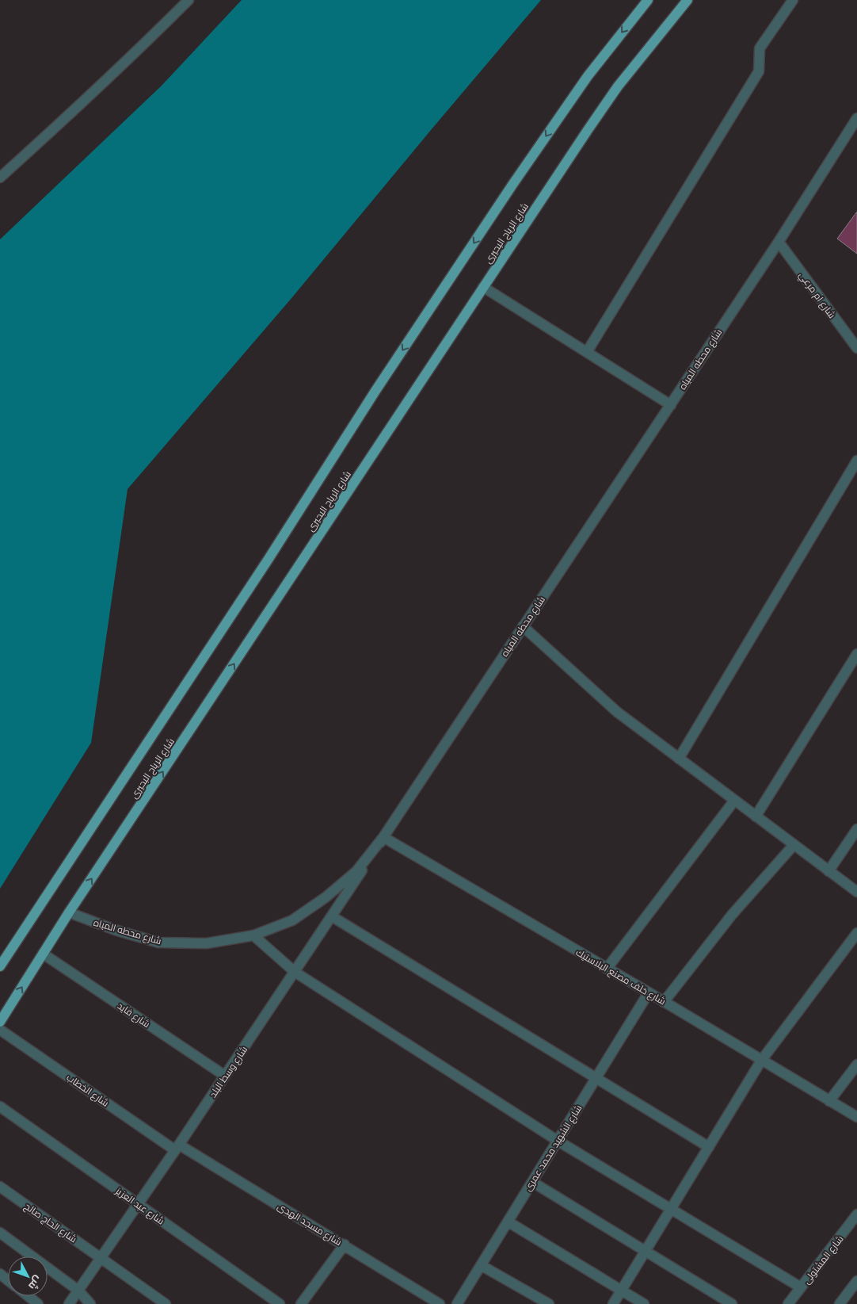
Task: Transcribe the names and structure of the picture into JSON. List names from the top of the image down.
{
  "streets": {
    "main road": ["شارع الرياح البحيرى"],
    "street": [
      "شارع ام مرعي",
      "شارع محطه المياه",
      "شارع خلف مصنع البلاستيك",
      "شارع فايد",
      "شارع وسط البلد",
      "شارع الخطاب",
      "شارع الشهيد محمد عمرى",
      "شارع عبد العزيز",
      "شارع الحاج صالح",
      "شارع مسجد الهدى",
      "شارع المشتولى"
    ]
  },
  "crossings": [
    ["شارع الرياح البحيرى", "شارع محطه المياه"],
    ["شارع الرياح البحيرى", "شارع فايد"],
    ["شارع ام مرعي", "شارع محطه المياه"],
    ["شارع محطه المياه", "شارع خلف مصنع البلاستيك"],
    ["شارع محطه المياه", "شارع وسط البلد"],
    ["شارع خلف مصنع البلاستيك", "شارع وسط البلد"],
    ["شارع خلف مصنع البلاستيك", "شارع الشهيد محمد عمرى"],
    ["شارع فايد", "شارع وسط البلد"],
    ["شارع وسط البلد", "شارع الخطاب"],
    ["شارع وسط البلد", "شارع عبد العزيز"],
    ["شارع وسط البلد", "شارع الحاج صالح"],
    ["شارع وسط البلد", "شارع مسجد الهدى"],
    ["شارع الخطاب", "شارع مسجد الهدى"]
  ],
  "north": "bottom right"
}
